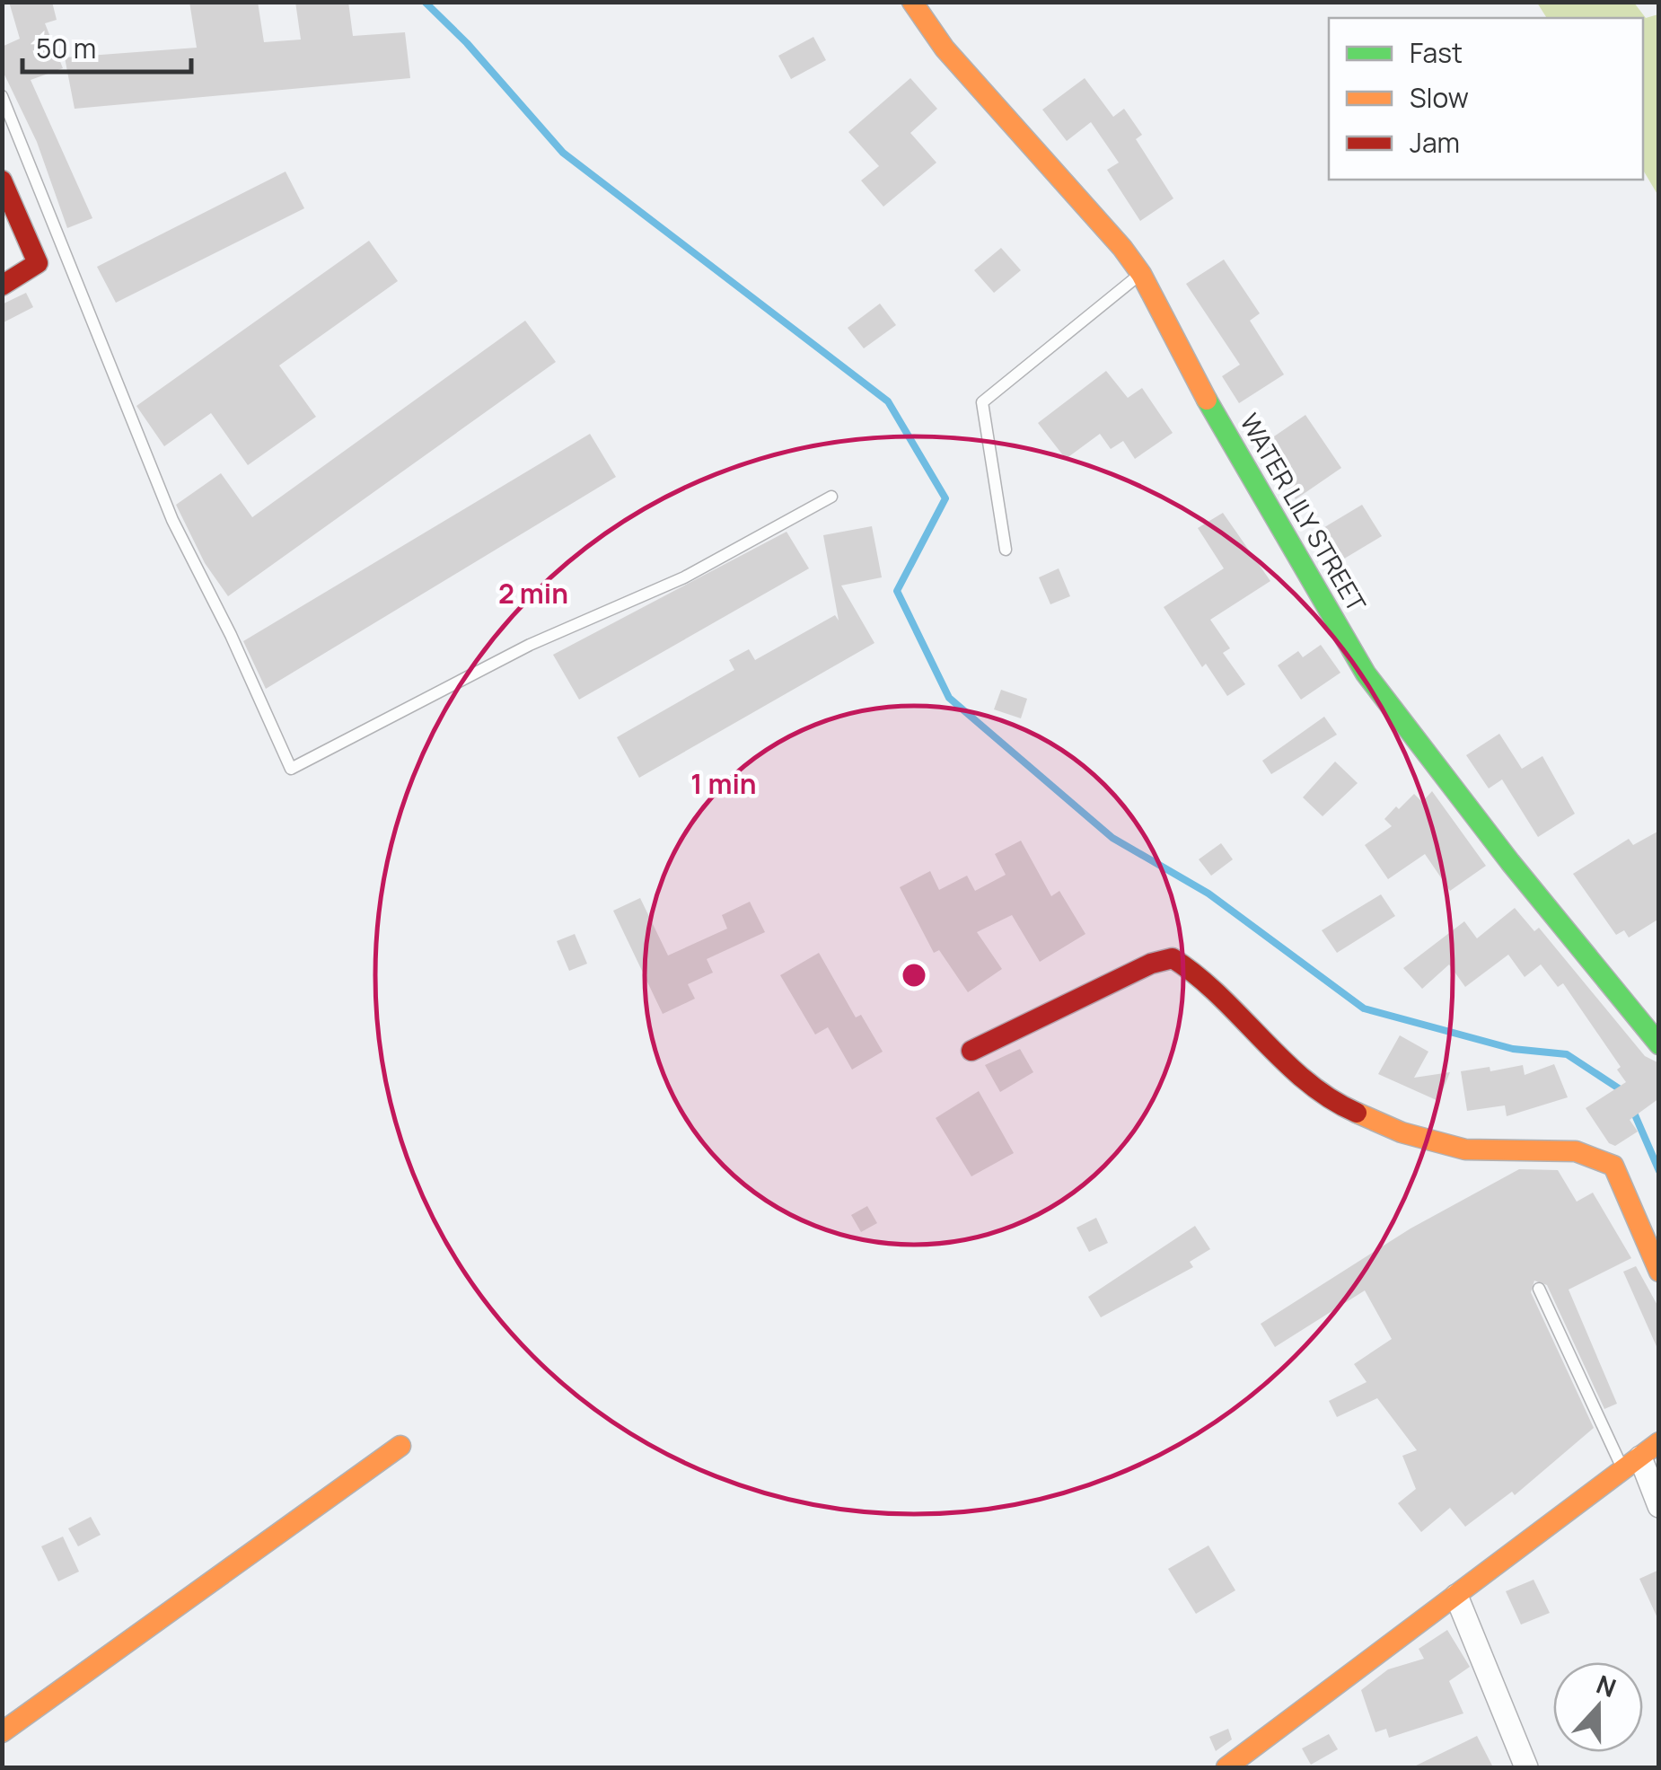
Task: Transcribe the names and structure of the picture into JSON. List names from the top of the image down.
{
  "streets": {
    "street": ["WATER LILY STREET"]
  },
  "legend": ["Fast", "Slow", "Jam"],
  "scale_bar": "50 m",
  "north": "top",
  "rings": ["2 min", "1 min"]
}
